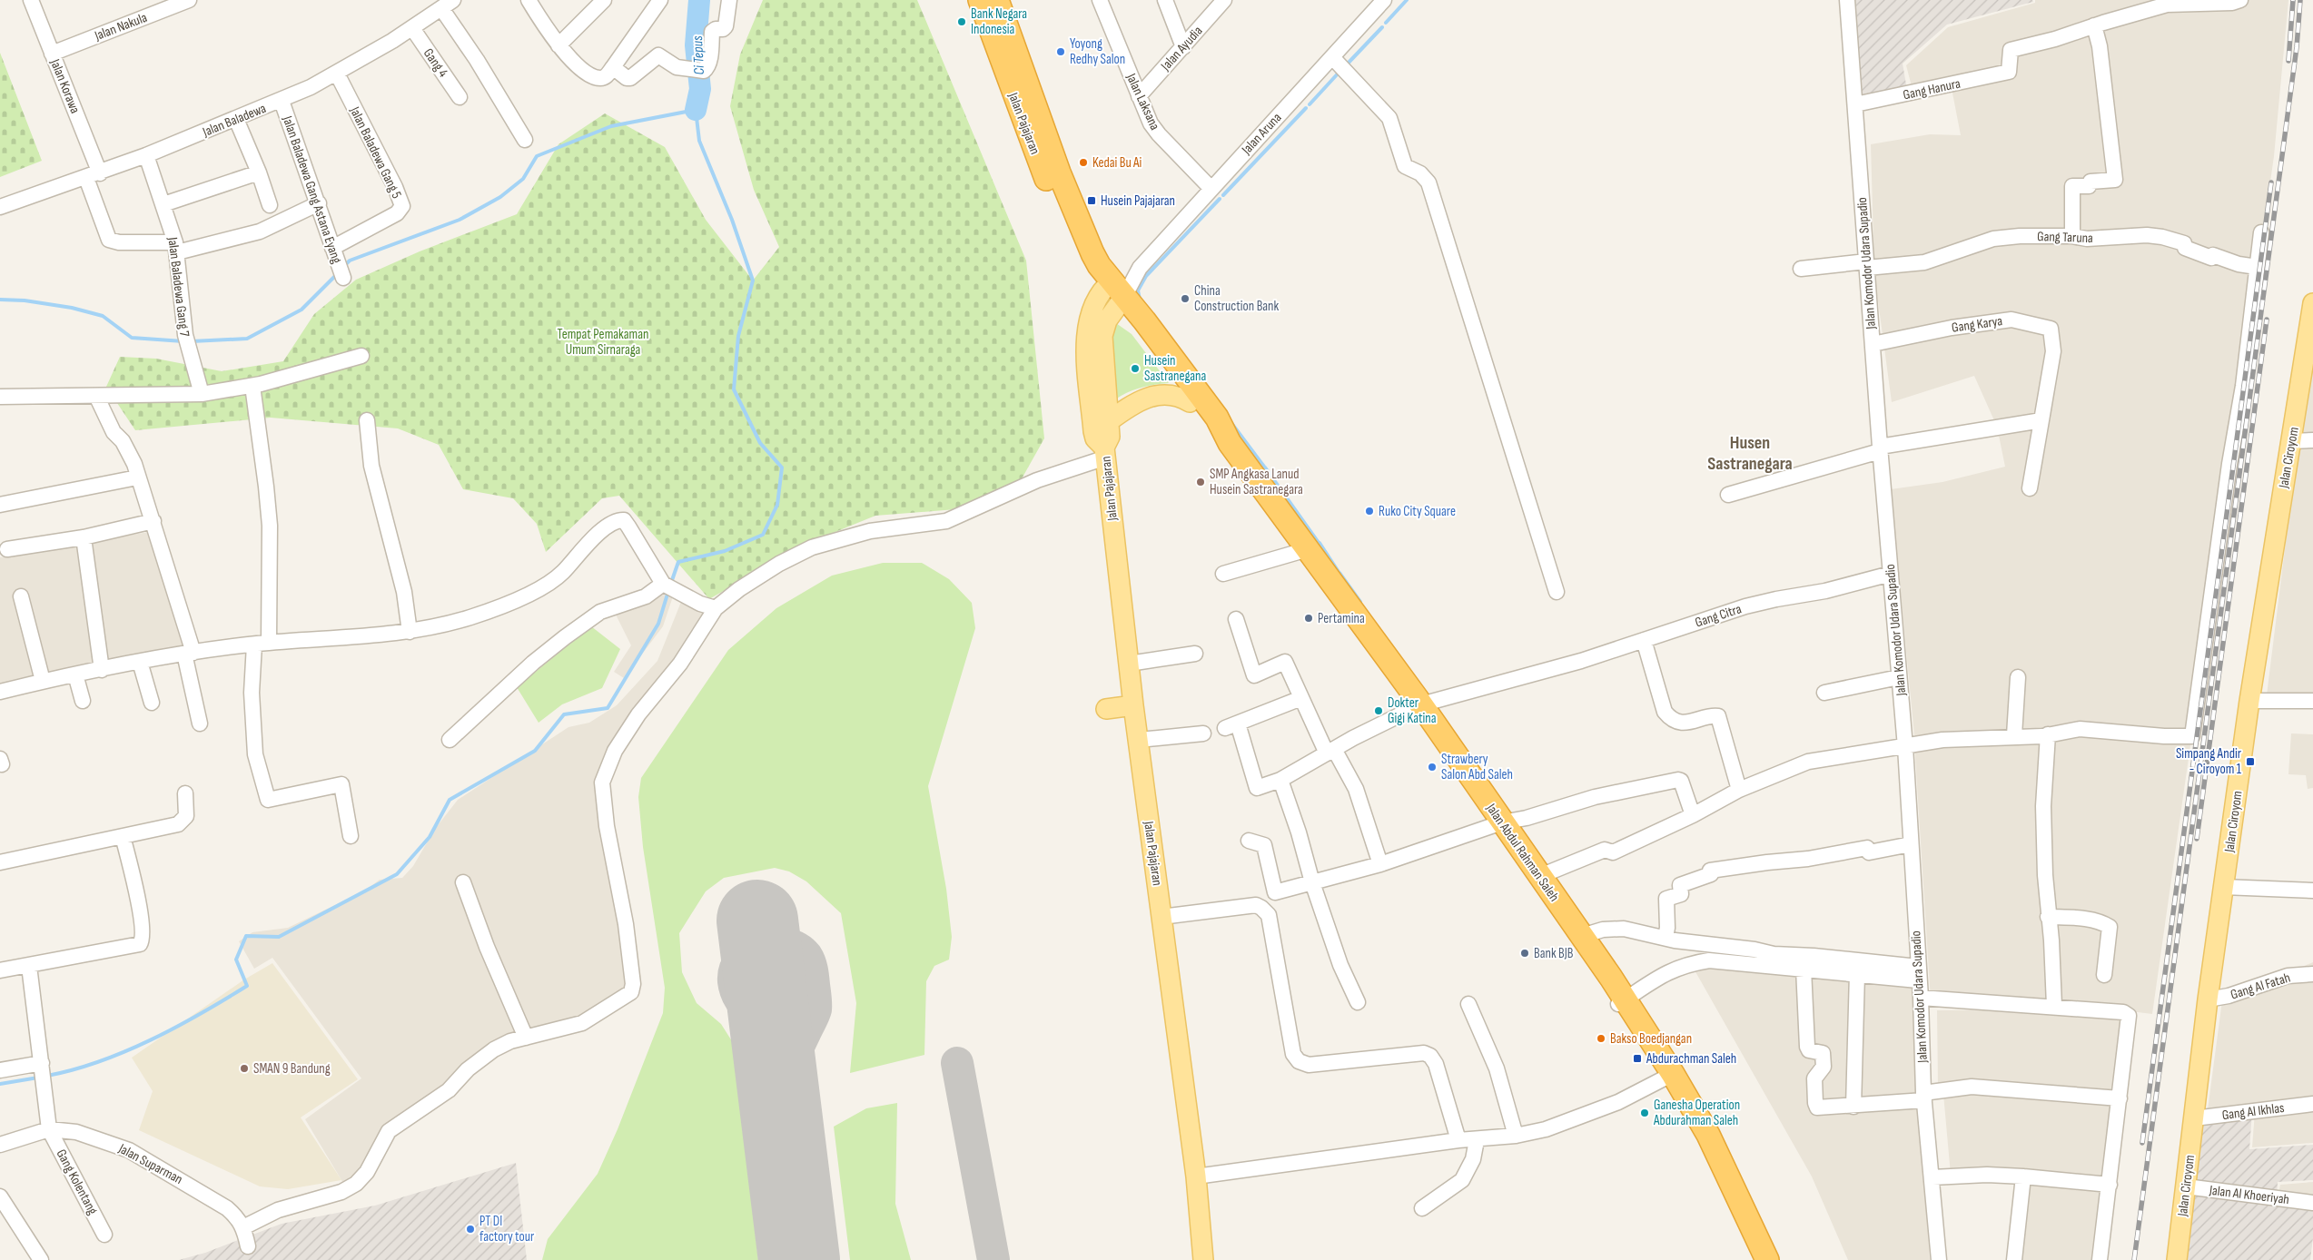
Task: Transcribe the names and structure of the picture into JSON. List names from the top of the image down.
{
  "streets": {
    "highway": ["Jalan Pajajaran", "Jalan Abdul Rahman Saleh"],
    "main road": ["Jalan Ciroyom"],
    "street": [
      "Jalan Nakula",
      "Jalan Ayudia",
      "Gang 4",
      "Jalan Korawa",
      "Gang Hanura",
      "Jalan Laksana",
      "Jalan Baladewa",
      "Jalan Aruna",
      "Jalan Baladewa Gang 5",
      "Jalan Baladewa Gang Astana Eyang",
      "Gang Taruna",
      "Jalan Komodor Udara Supadio",
      "Jalan Baladewa Gang 7",
      "Gang Karya",
      "Gang Citra",
      "Gang Al Fatah",
      "Gang Al Ikhlas",
      "Jalan Suparman",
      "Gang Kolentang",
      "Jalan Al Khoeriyah"
    ]
  },
  "crossings": [
    ["Jalan Nakula", "Jalan Korawa"],
    ["Jalan Ayudia", "Jalan Laksana"],
    ["Gang 4", "Jalan Baladewa"],
    ["Jalan Korawa", "Jalan Baladewa"],
    ["Jalan Korawa", "Jalan Baladewa Gang 7"],
    ["Gang Hanura", "Jalan Komodor Udara Supadio"],
    ["Jalan Laksana", "Jalan Aruna"],
    ["Jalan Baladewa", "Jalan Baladewa Gang 5"],
    ["Jalan Baladewa", "Jalan Baladewa Gang Astana Eyang"],
    ["Jalan Baladewa", "Jalan Baladewa Gang 7"],
    ["Jalan Pajajaran", "Jalan Aruna"],
    ["Jalan Pajajaran", "Jalan Abdul Rahman Saleh"],
    ["Jalan Aruna", "Jalan Abdul Rahman Saleh"],
    ["Jalan Baladewa Gang 5", "Jalan Baladewa Gang Astana Eyang"],
    ["Gang Taruna", "Jalan Komodor Udara Supadio"],
    ["Jalan Komodor Udara Supadio", "Gang Karya"],
    ["Jalan Komodor Udara Supadio", "Gang Citra"],
    ["Jalan Ciroyom", "Gang Al Fatah"],
    ["Jalan Ciroyom", "Gang Al Ikhlas"],
    ["Jalan Ciroyom", "Jalan Al Khoeriyah"],
    ["Gang Citra", "Jalan Abdul Rahman Saleh"],
    ["Jalan Suparman", "Gang Kolentang"]
  ],
  "districts": ["Husen Sastranegara"],
  "water": ["Ci Tepus"],
  "parks": ["Tempat Pemakaman Umum Sirnaraga"],
  "places": {
    "other": [
      "Bank Negara Indonesia",
      "Yoyong Redhy Salon",
      "Kedai Bu Ai",
      "China Construction Bank",
      "Husein Sastranegana",
      "SMP Angkasa Lanud Husein Sastranegara",
      "Ruko City Square",
      "Pertamina",
      "Dokter Gigi Katina",
      "Strawbery Salon Abd Saleh",
      "Bank BJB",
      "Bakso Boedjangan",
      "SMAN 9 Bandung",
      "Ganesha Operation Abdurahman Saleh",
      "PT DI factory tour"
    ],
    "transit": ["Husein Pajajaran", "Simpang Andir - Ciroyom 1", "Abdurachman Saleh"]
  }
}
